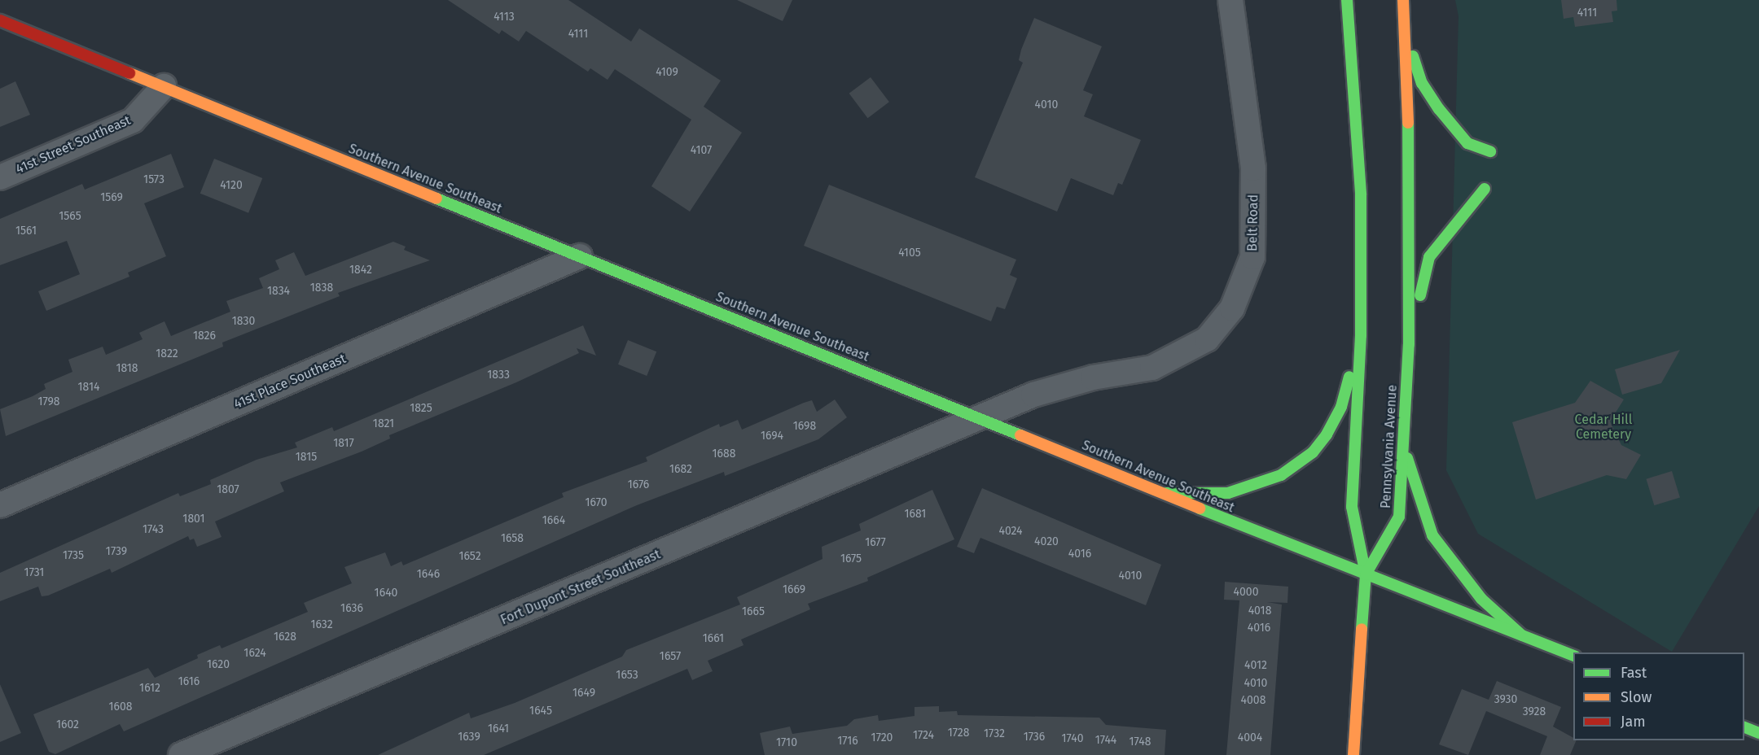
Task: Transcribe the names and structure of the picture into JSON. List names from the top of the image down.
{
  "streets": {
    "main road": ["Southern Avenue Southeast", "Pennsylvania Avenue"],
    "street": [
      "41st Street Southeast",
      "Belt Road",
      "41st Place Southeast",
      "Fort Dupont Street Southeast"
    ]
  },
  "crossings": [
    ["41st Street Southeast", "Southern Avenue Southeast"],
    ["Southern Avenue Southeast", "Belt Road"],
    ["Southern Avenue Southeast", "41st Place Southeast"],
    ["Southern Avenue Southeast", "Pennsylvania Avenue"],
    ["Southern Avenue Southeast", "Fort Dupont Street Southeast"],
    ["Belt Road", "Fort Dupont Street Southeast"]
  ],
  "parks": ["Cedar Hill Cemetery"],
  "house_numbers": [
    "4111",
    "4113",
    "4111",
    "4109",
    "4010",
    "4107",
    "1573",
    "4120",
    "1569",
    "1565",
    "1561",
    "4105",
    "1842",
    "1838",
    "1834",
    "1830",
    "1826",
    "1822",
    "1818",
    "1833",
    "1814",
    "1798",
    "1825",
    "1821",
    "1698",
    "1694",
    "1817",
    "1688",
    "1815",
    "1682",
    "1676",
    "1807",
    "1670",
    "1681",
    "1801",
    "1664",
    "1743",
    "4024",
    "1658",
    "4020",
    "1677",
    "1739",
    "4016",
    "1735",
    "1652",
    "1675",
    "1731",
    "1646",
    "4010",
    "1669",
    "4000",
    "1640",
    "1636",
    "4018",
    "1665",
    "1632",
    "4016",
    "1628",
    "1661",
    "1624",
    "1657",
    "1620",
    "4012",
    "1653",
    "1616",
    "4010",
    "1612",
    "1649",
    "3930",
    "4008",
    "1608",
    "1645",
    "3928",
    "1602",
    "1641",
    "1728",
    "1732",
    "1724",
    "1639",
    "1736",
    "1720",
    "4004",
    "1740",
    "1744",
    "1716",
    "1748",
    "1710"
  ],
  "legend": ["Fast", "Slow", "Jam"]
}
